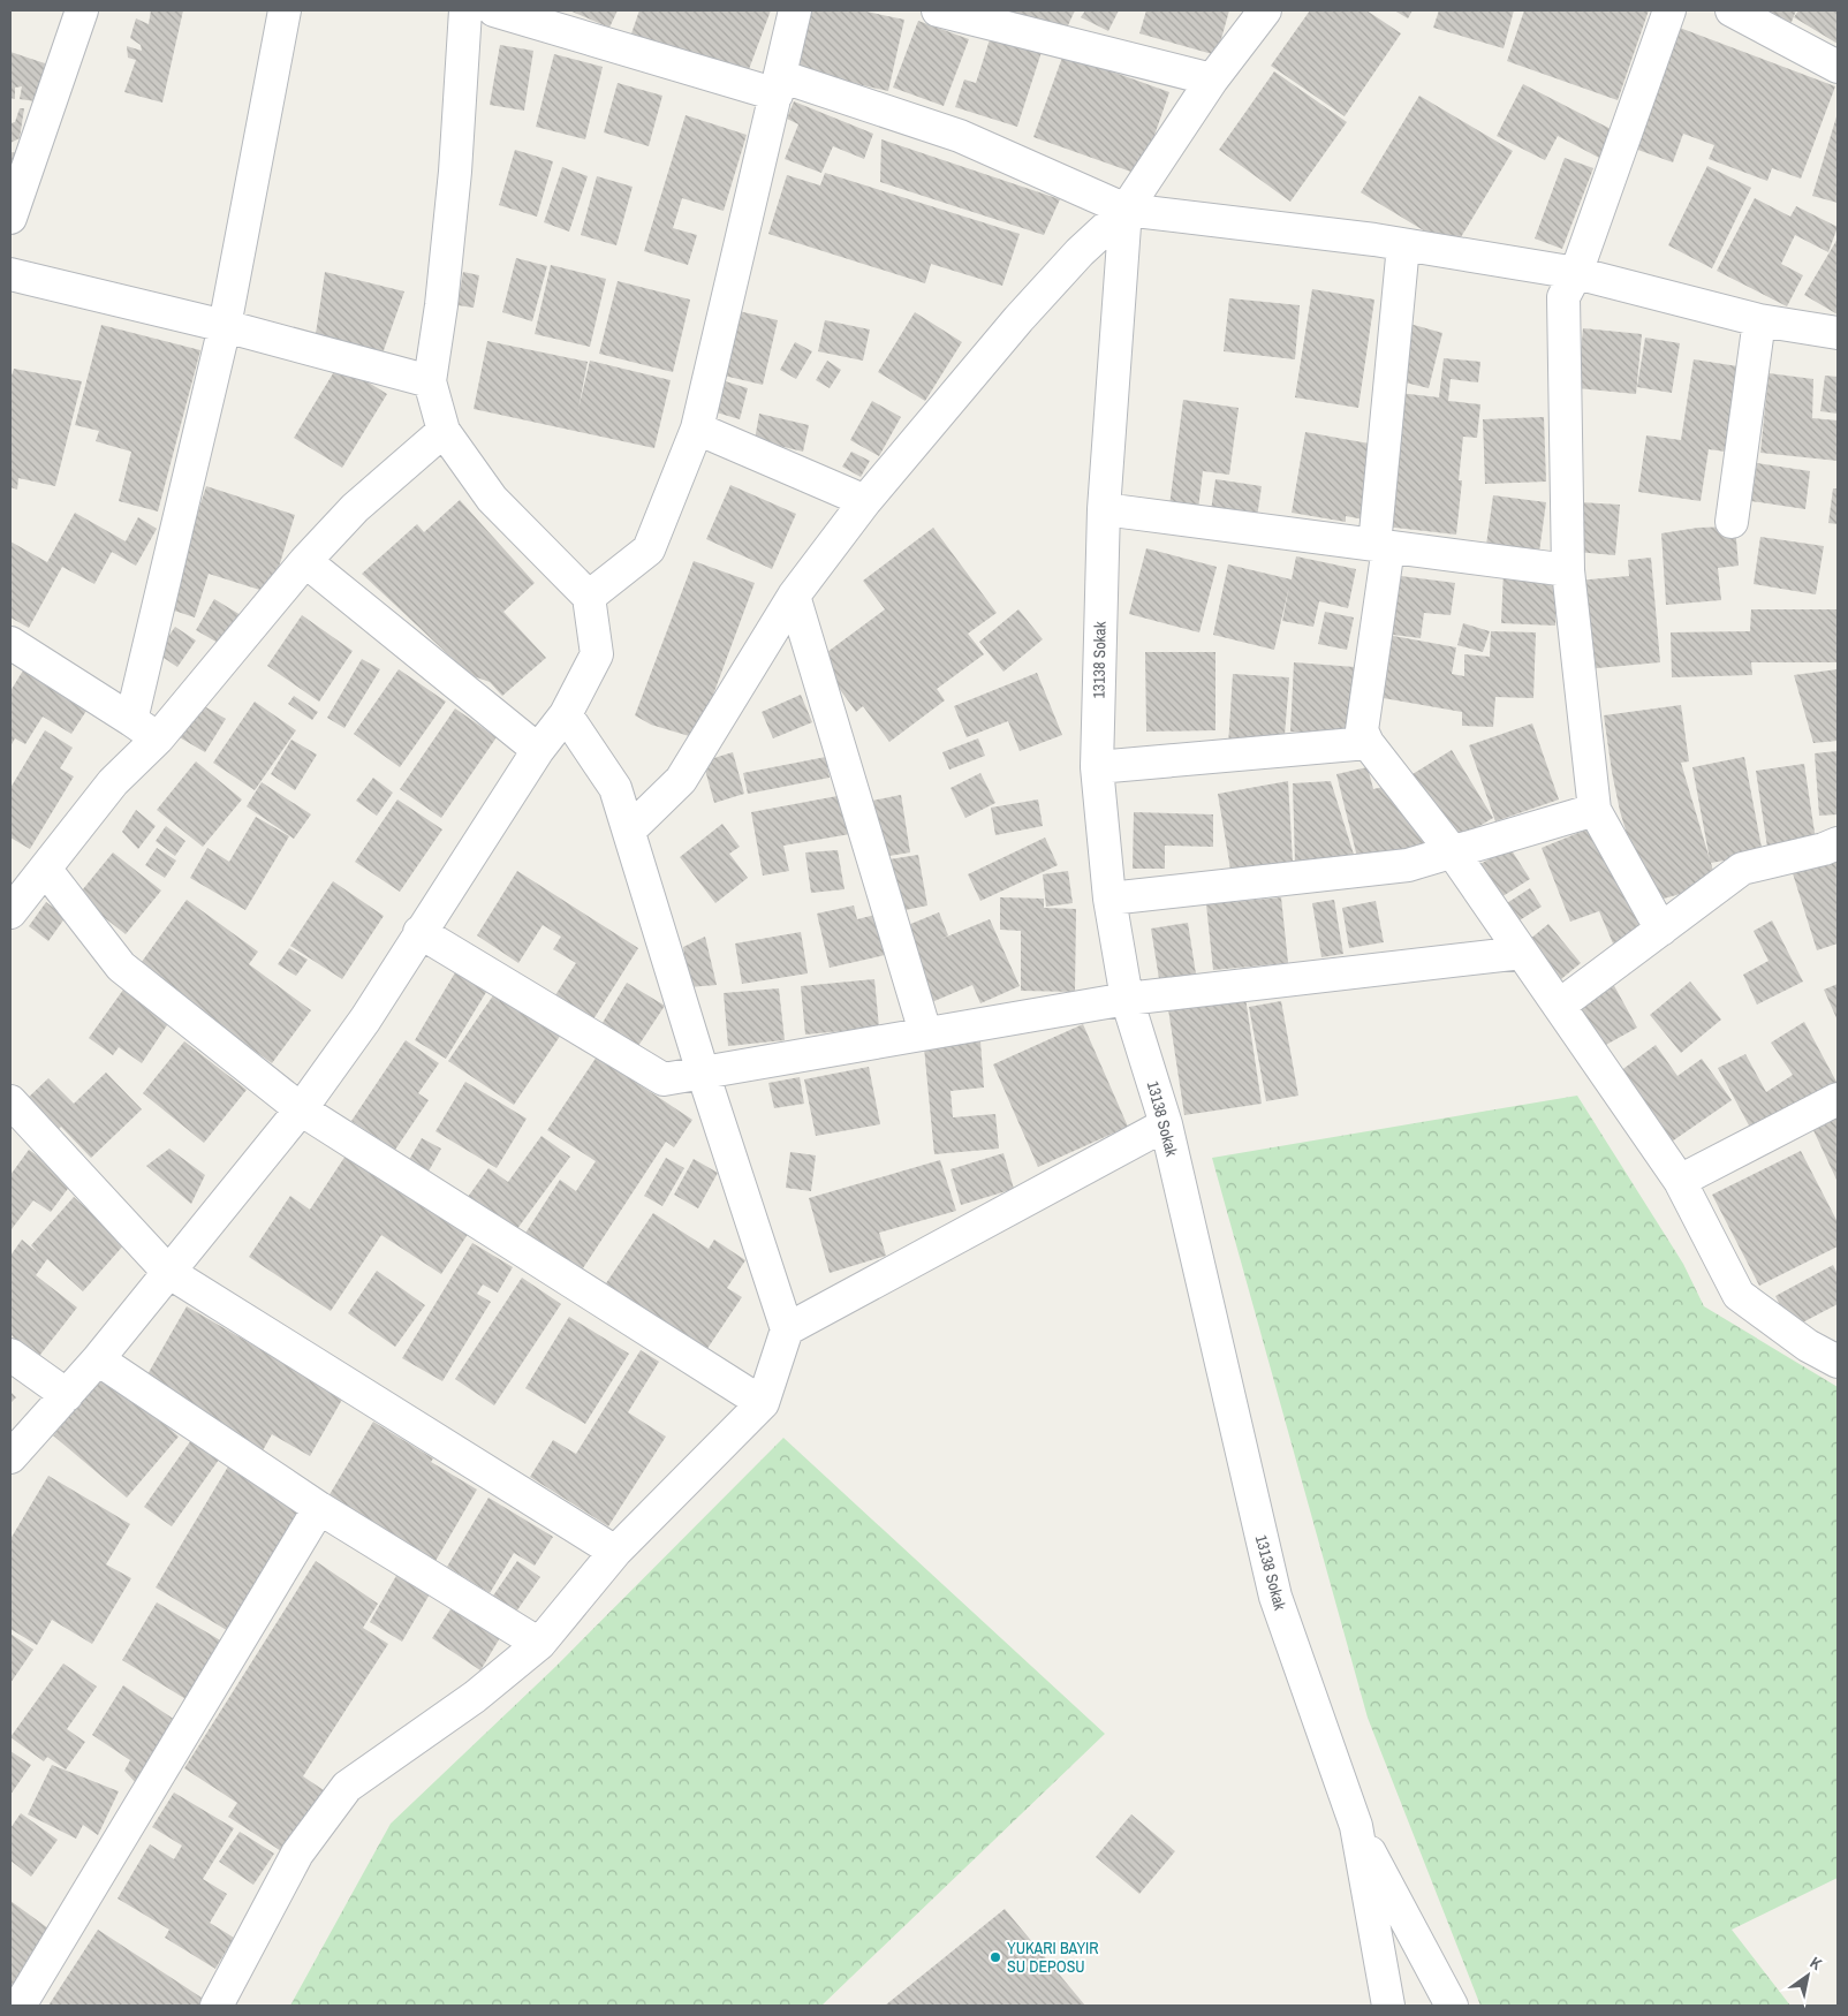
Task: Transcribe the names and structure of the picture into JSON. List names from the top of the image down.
{
  "streets": {
    "street": ["13138 Sokak"]
  },
  "places": ["YUKARI BAYIR SU DEPOSU"],
  "north": "top right"
}
